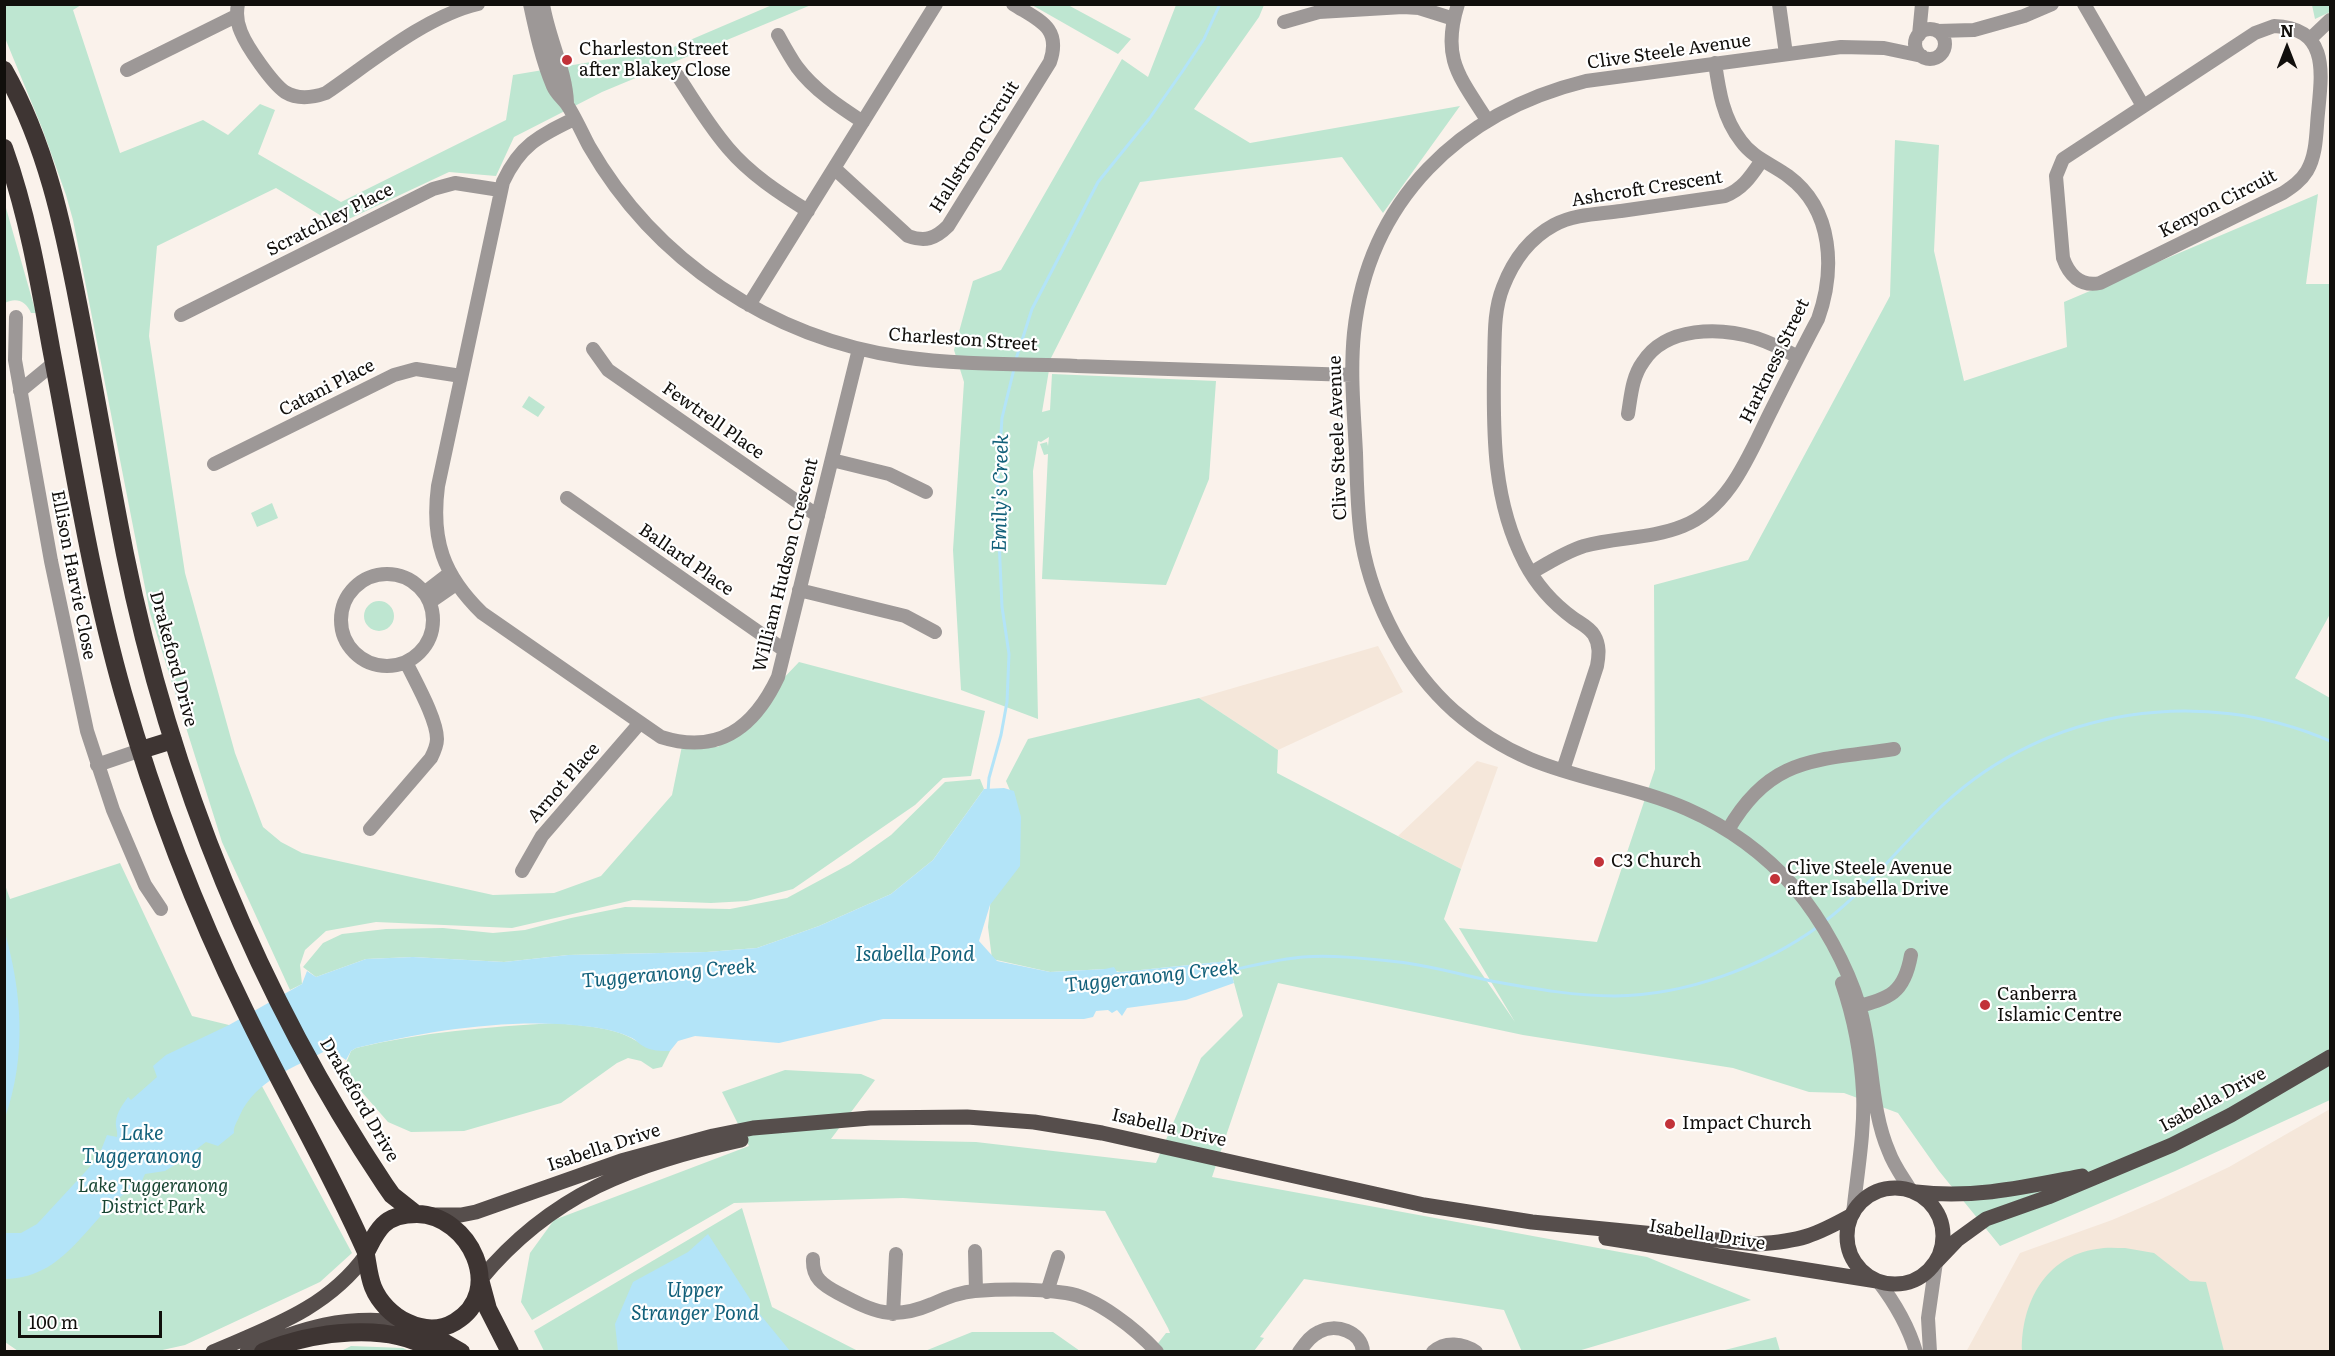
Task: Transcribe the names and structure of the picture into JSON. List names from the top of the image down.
{
  "streets": {
    "highway": ["Drakeford Drive"],
    "main road": ["Isabella Drive"],
    "street": [
      "Clive Steele Avenue",
      "Hallstrom Circuit",
      "Ashcroft Crescent",
      "Kenyon Circuit",
      "Scratchley Place",
      "Charleston Street",
      "Harkness Street",
      "Catani Place",
      "Fewtrell Place",
      "Ballard Place",
      "William Hudson Crescent",
      "Ellison Harvie Close",
      "Arnot Place"
    ]
  },
  "crossings": [
    ["Clive Steele Avenue", "Ashcroft Crescent"],
    ["Clive Steele Avenue", "Charleston Street"],
    ["Clive Steele Avenue", "Harkness Street"],
    ["Clive Steele Avenue", "Isabella Drive"],
    ["Ashcroft Crescent", "Harkness Street"],
    ["Scratchley Place", "William Hudson Crescent"],
    ["Charleston Street", "William Hudson Crescent"],
    ["Catani Place", "William Hudson Crescent"],
    ["Fewtrell Place", "William Hudson Crescent"],
    ["Ballard Place", "William Hudson Crescent"],
    ["William Hudson Crescent", "Arnot Place"],
    ["Drakeford Drive", "Isabella Drive"]
  ],
  "water": [
    "Emily's Creek",
    "Isabella Pond",
    "Tuggeranong Creek",
    "Lake Tuggeranong",
    "Upper Stranger Pond"
  ],
  "parks": ["Lake Tuggeranong District Park"],
  "places": [
    "Charleston Street after Blakey Close",
    "C3 Church",
    "Clive Steele Avenue after Isabella Drive",
    "Canberra Islamic Centre",
    "Impact Church"
  ],
  "scale_bar": "100 m",
  "north": "top"
}
